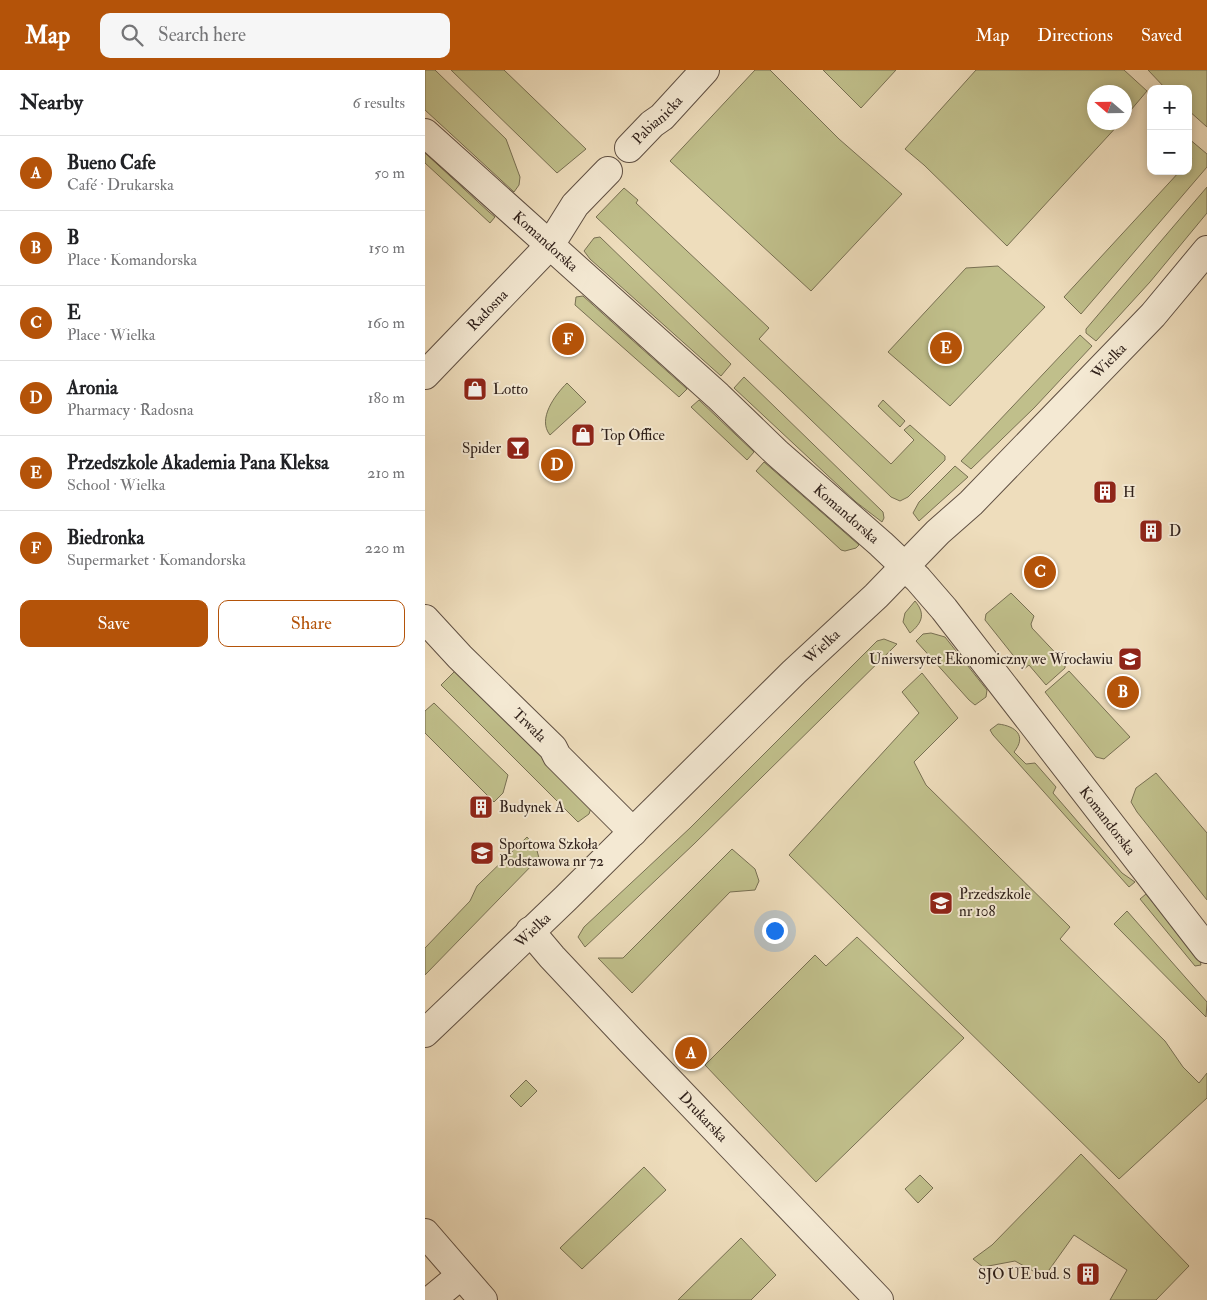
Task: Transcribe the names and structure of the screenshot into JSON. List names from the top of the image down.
{
  "streets": {
    "street": [
      "Pabianicka",
      "Komandorska",
      "Radosna",
      "Wielka",
      "Trwała",
      "Drukarska"
    ]
  },
  "crossings": [
    ["Komandorska", "Radosna"],
    ["Komandorska", "Wielka"],
    ["Wielka", "Trwała"],
    ["Wielka", "Drukarska"]
  ],
  "places": {
    "shop": ["Lotto", "Top Office"],
    "bar": ["Spider"],
    "building": [
      "H",
      "D",
      "Budynek A",
      "SJO UE bud. S"
    ],
    "school or university": ["Uniwersytet Ekonomiczny we Wrocławiu", "Sportowa Szkoła Podstawowa nr 72", "Przedszkole nr 108"]
  },
  "north": "left",
  "page": {
    "header": "Map",
    "search": "Search here",
    "nav": ["Map", "Directions", "Saved"],
    "heading": ["Nearby", "6 results"],
    "map_buttons": ["+", "−"],
    "list": [
      {
        "mark": "A",
        "name": "Bueno Cafe",
        "note": "Café · Drukarska",
        "value": "50 m"
      },
      {
        "mark": "B",
        "name": "B",
        "note": "Place · Komandorska",
        "value": "150 m"
      },
      {
        "mark": "C",
        "name": "E",
        "note": "Place · Wielka",
        "value": "160 m"
      },
      {
        "mark": "D",
        "name": "Aronia",
        "note": "Pharmacy · Radosna",
        "value": "180 m"
      },
      {
        "mark": "E",
        "name": "Przedszkole Akademia Pana Kleksa",
        "note": "School · Wielka",
        "value": "210 m"
      },
      {
        "mark": "F",
        "name": "Biedronka",
        "note": "Supermarket · Komandorska",
        "value": "220 m"
      }
    ],
    "pins": [
      "F",
      "E",
      "D",
      "C",
      "B",
      "A"
    ],
    "buttons": ["Save", "Share"]
  }
}
